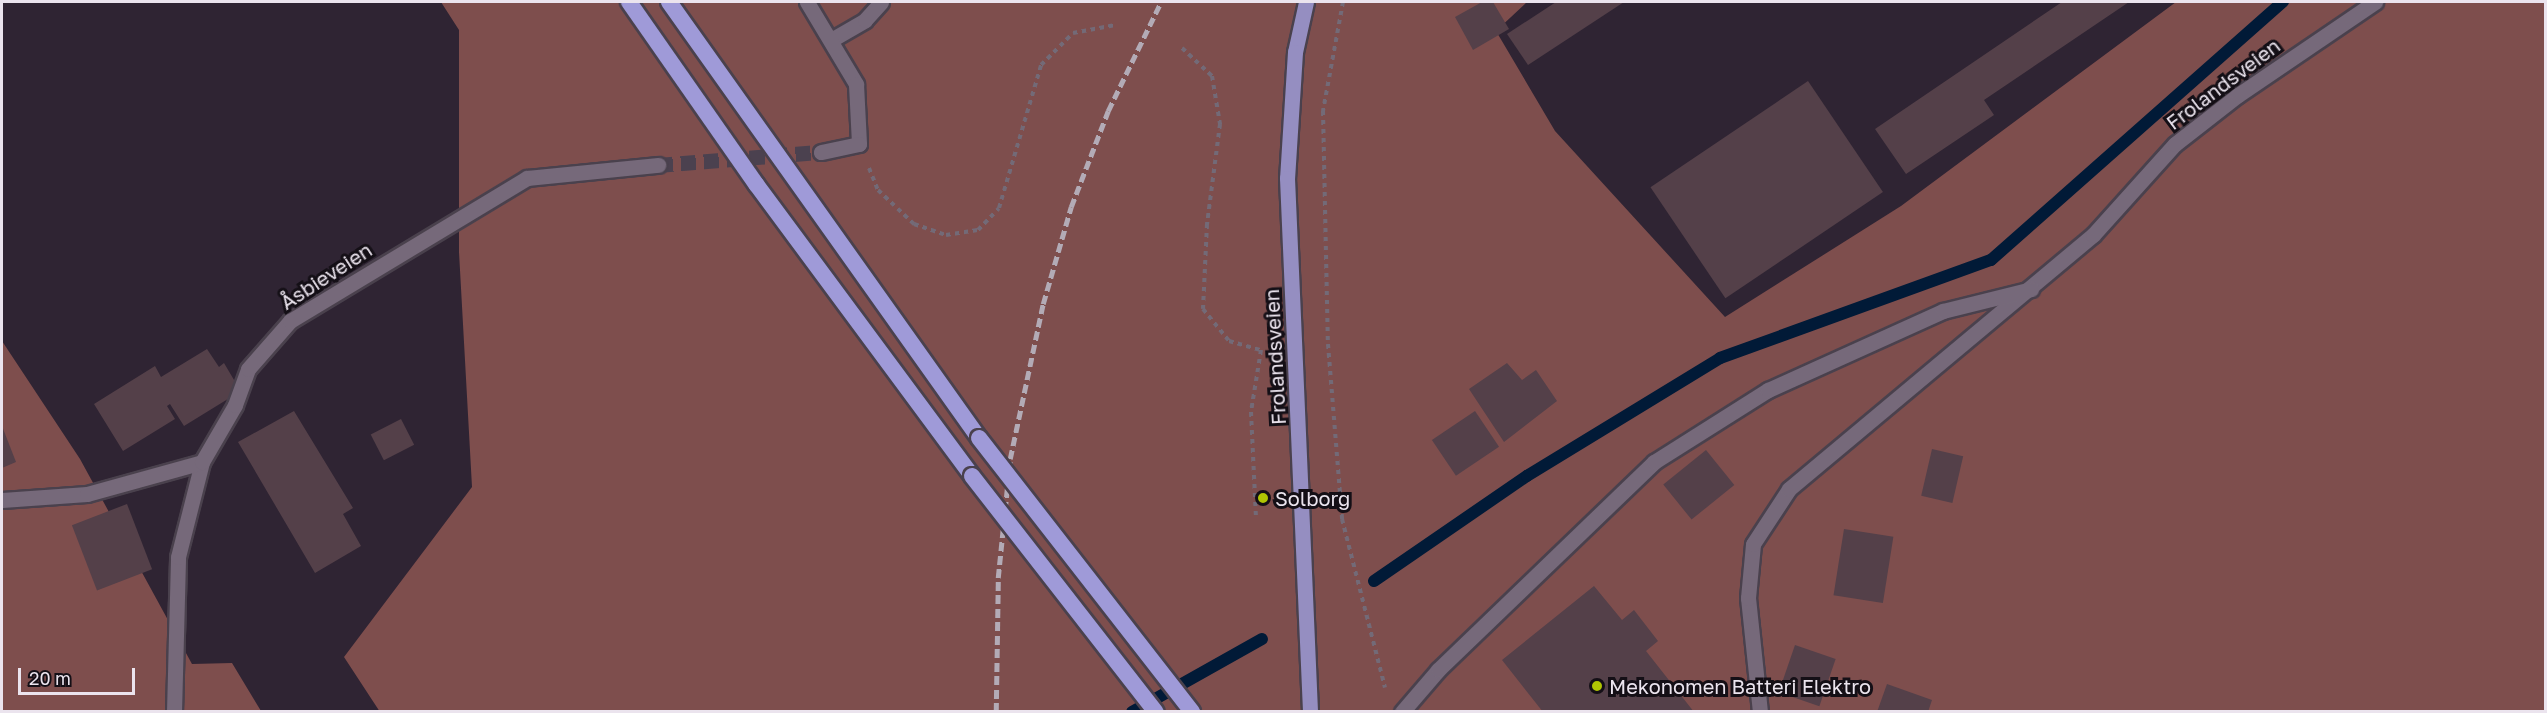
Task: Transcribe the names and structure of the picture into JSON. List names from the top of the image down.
{
  "streets": {
    "main road": ["Frolandsveien"],
    "street": ["Åsbieveien"]
  },
  "places": ["Solborg", "Mekonomen Batteri Elektro"],
  "scale_bar": "20 m"
}
